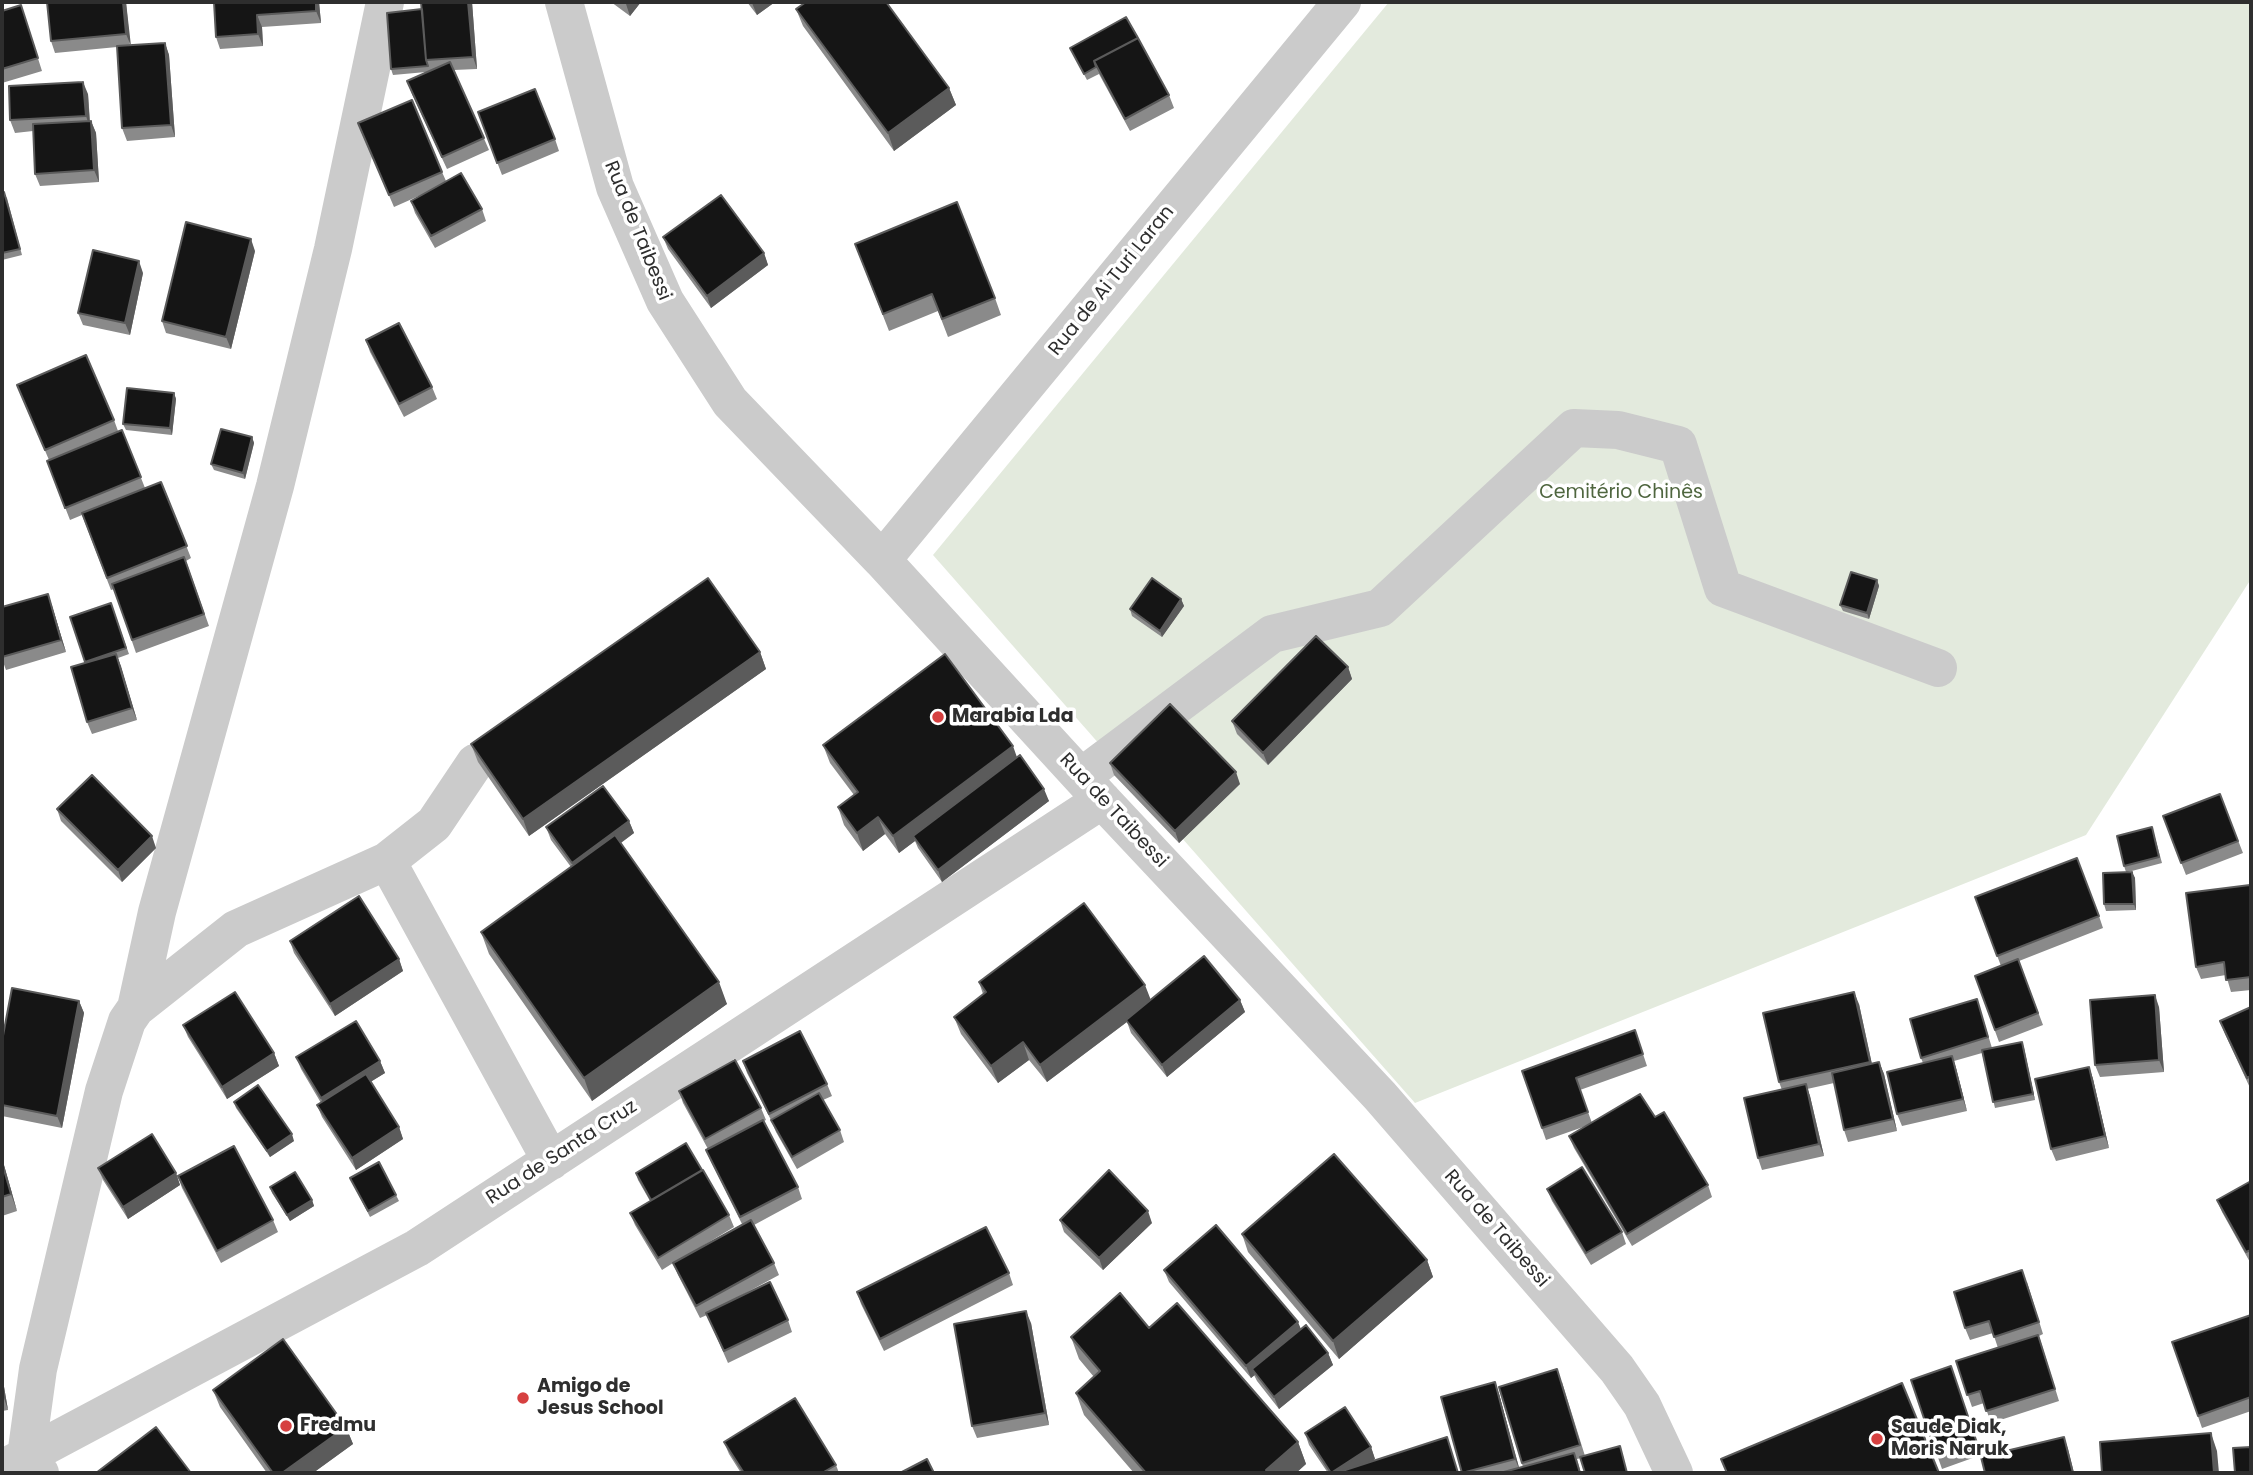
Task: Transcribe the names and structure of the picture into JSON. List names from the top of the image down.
{
  "streets": {
    "street": ["Rua de Taibessi", "Rua de Ai Turi Laran", "Rua de Santa Cruz"]
  },
  "crossings": [
    ["Rua de Taibessi", "Rua de Ai Turi Laran"],
    ["Rua de Taibessi", "Rua de Santa Cruz"]
  ],
  "parks": ["Cemitério Chinês"],
  "places": [
    "Marabia Lda",
    "Amigo de Jesus School",
    "Fredmu",
    "Saude Diak, Moris Naruk"
  ]
}
